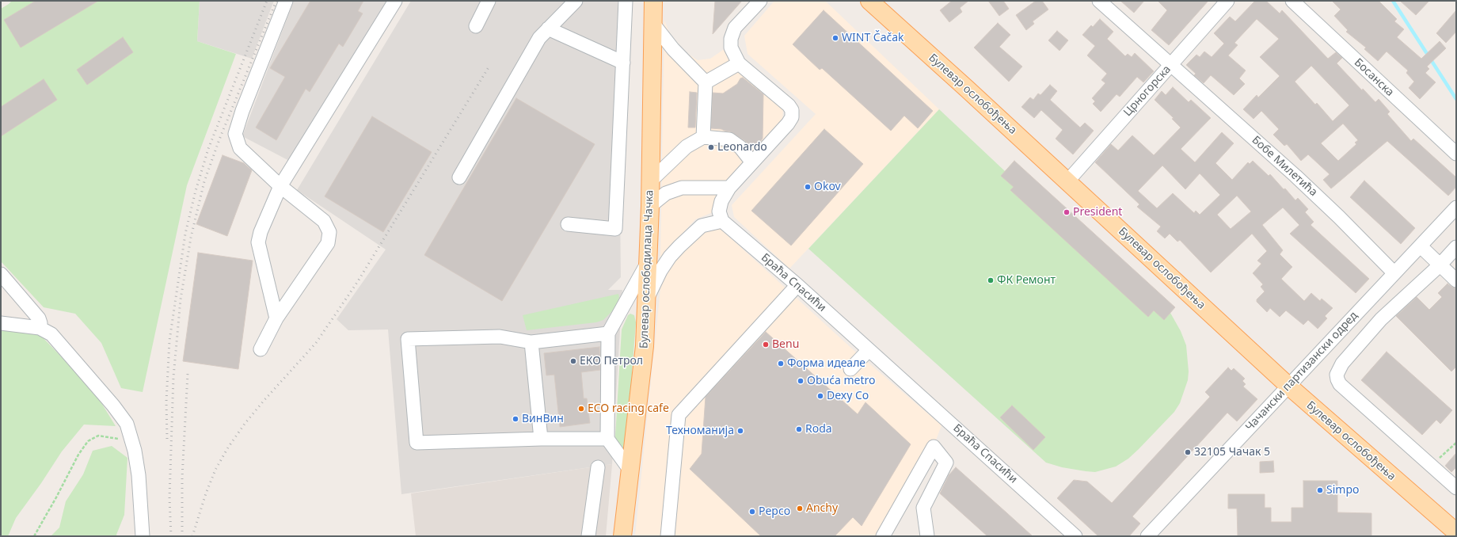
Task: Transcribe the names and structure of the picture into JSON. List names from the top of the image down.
{
  "streets": {
    "main road": ["Булевар ослобођења", "Булевар ослободилаца Чачка"],
    "street": [
      "Босанска",
      "Црногорска",
      "Бобе Милетића",
      "Браћа Спасићи",
      "Чачански партизански одред"
    ]
  },
  "crossings": [
    ["Црногорска", "Булевар ослобођења"],
    ["Црногорска", "Бобе Милетића"],
    ["Булевар ослобођења", "Чачански партизански одред"],
    ["Бобе Милетића", "Чачански партизански одред"]
  ],
  "places": [
    "WINT Čačak",
    "Leonardo",
    "Okov",
    "President",
    "ФК Ремонт",
    "Benu",
    "ЕКО Петрол",
    "Форма идеале",
    "Obuća metro",
    "Dexy Co",
    "ECO racing cafe",
    "ВинВин",
    "Roda",
    "Техноманија",
    "32105 Чачак 5",
    "Simpo",
    "Anchy",
    "Pepco"
  ]
}
